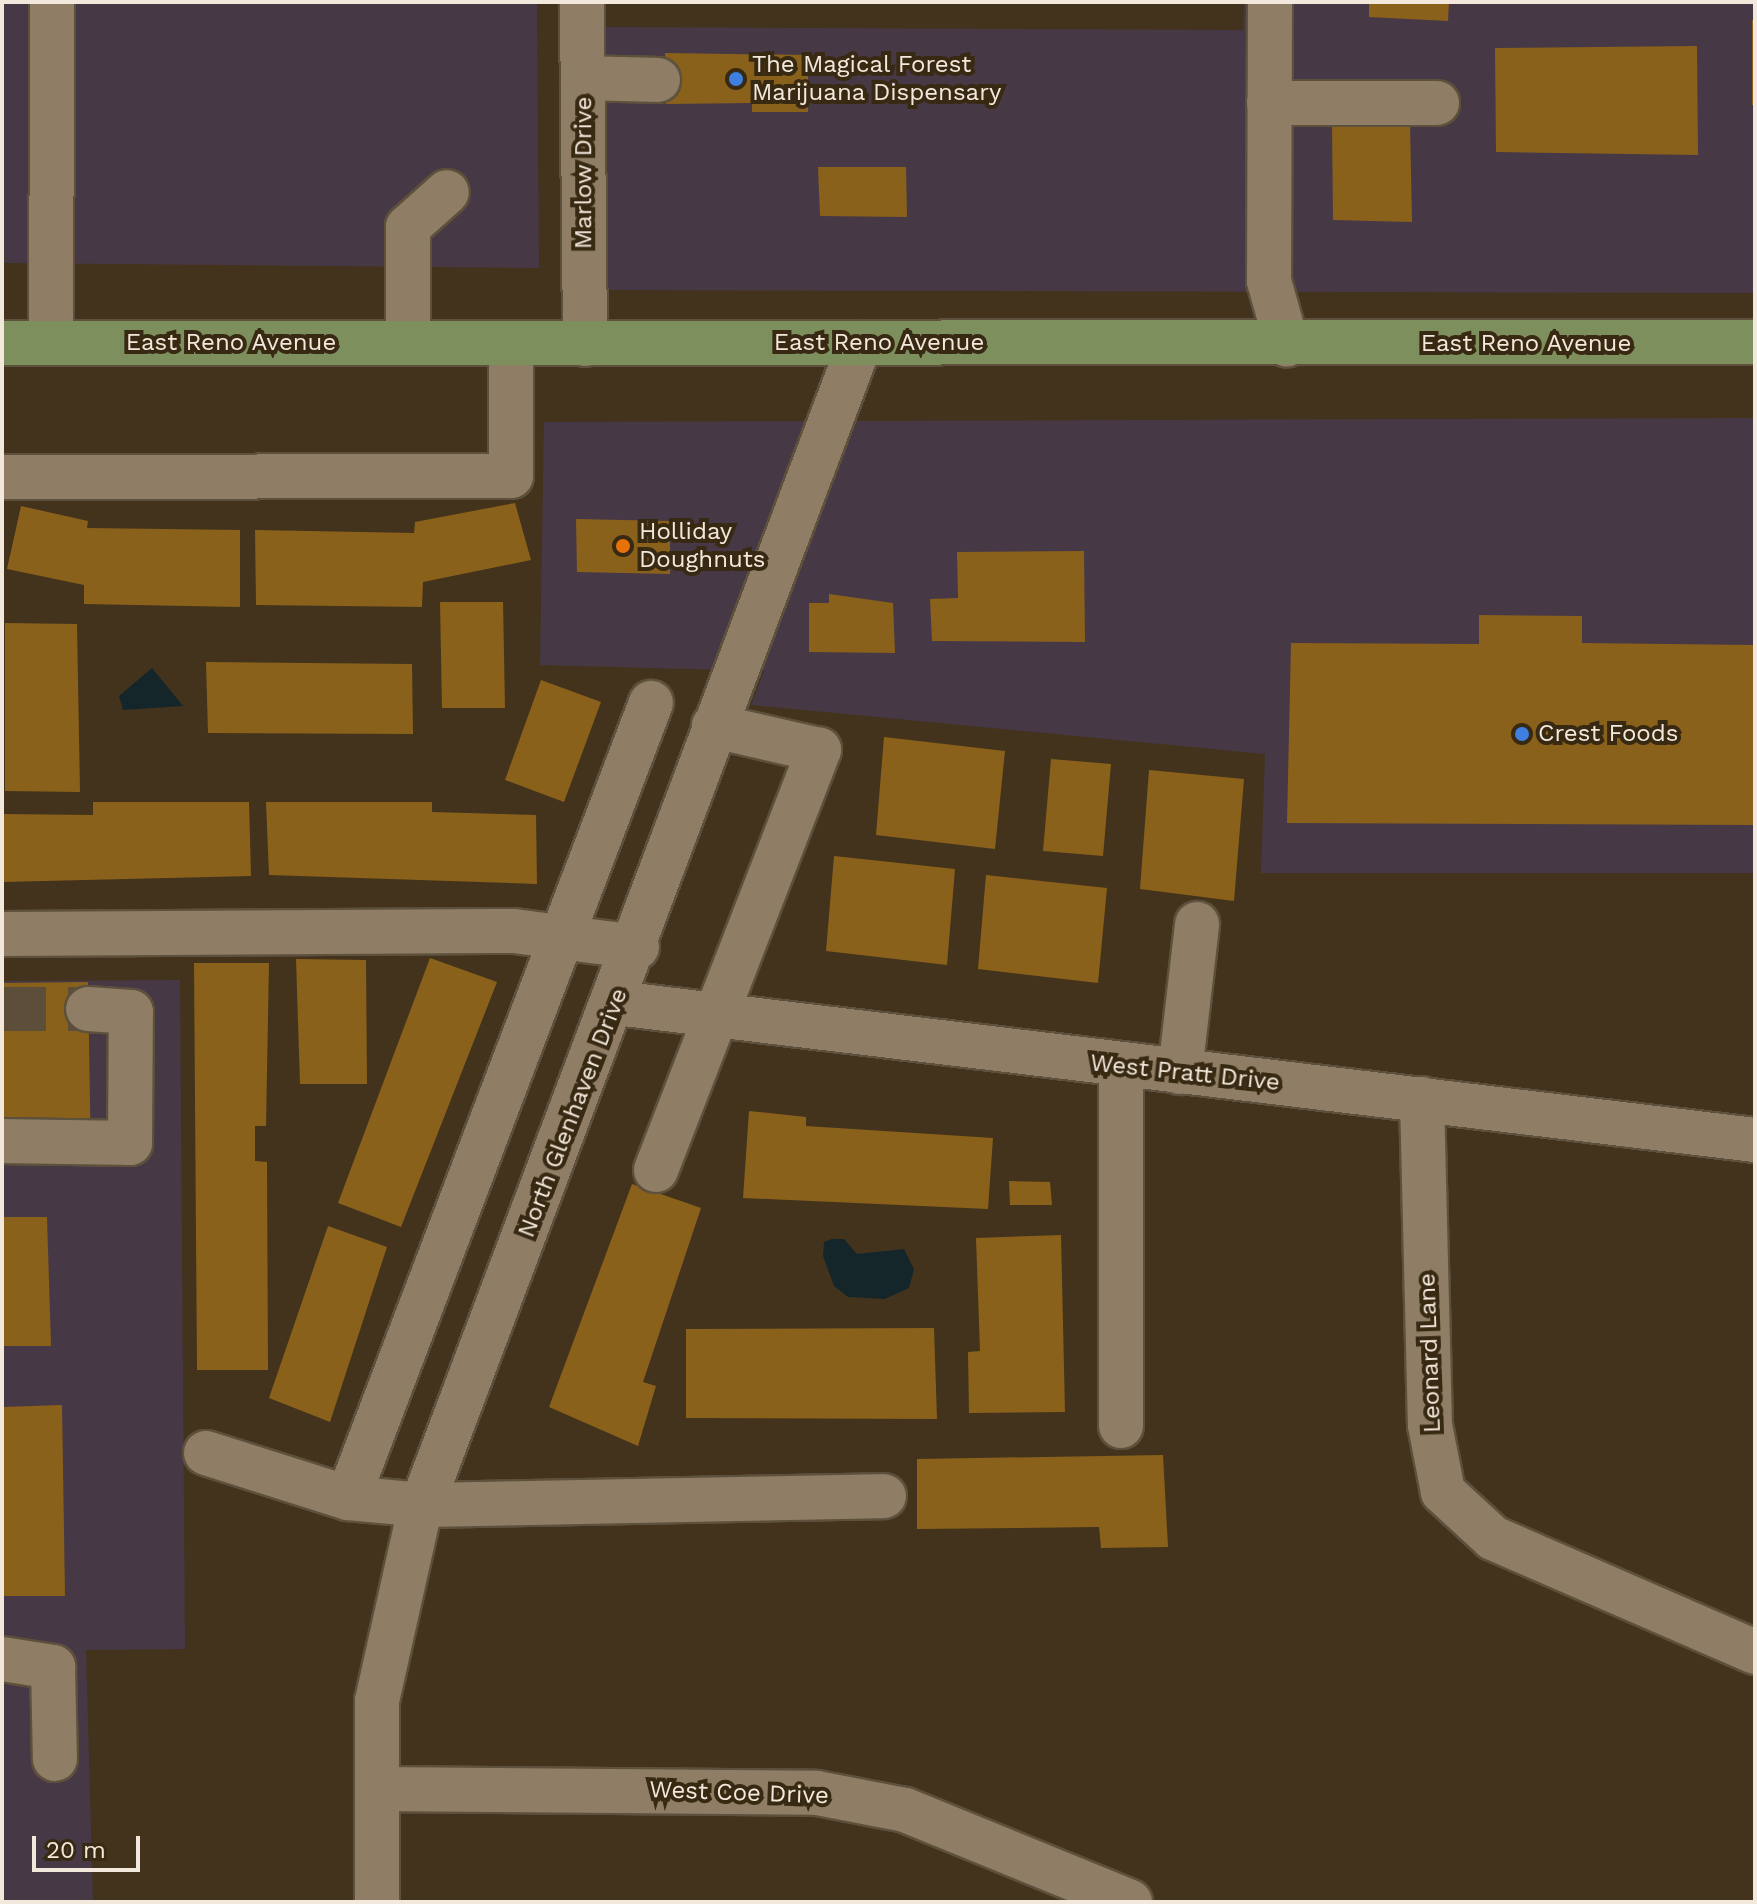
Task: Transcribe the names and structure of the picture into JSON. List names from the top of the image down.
{
  "streets": {
    "main road": ["East Reno Avenue"],
    "street": [
      "Marlow Drive",
      "West Pratt Drive",
      "North Glenhaven Drive",
      "Leonard Lane",
      "West Coe Drive"
    ]
  },
  "crossings": [
    ["Marlow Drive", "East Reno Avenue"],
    ["East Reno Avenue", "North Glenhaven Drive"],
    ["West Pratt Drive", "North Glenhaven Drive"],
    ["West Pratt Drive", "Leonard Lane"],
    ["North Glenhaven Drive", "West Coe Drive"]
  ],
  "places": ["The Magical Forest Marijuana Dispensary", "Holliday Doughnuts", "Crest Foods"],
  "scale_bar": "20 m"
}
